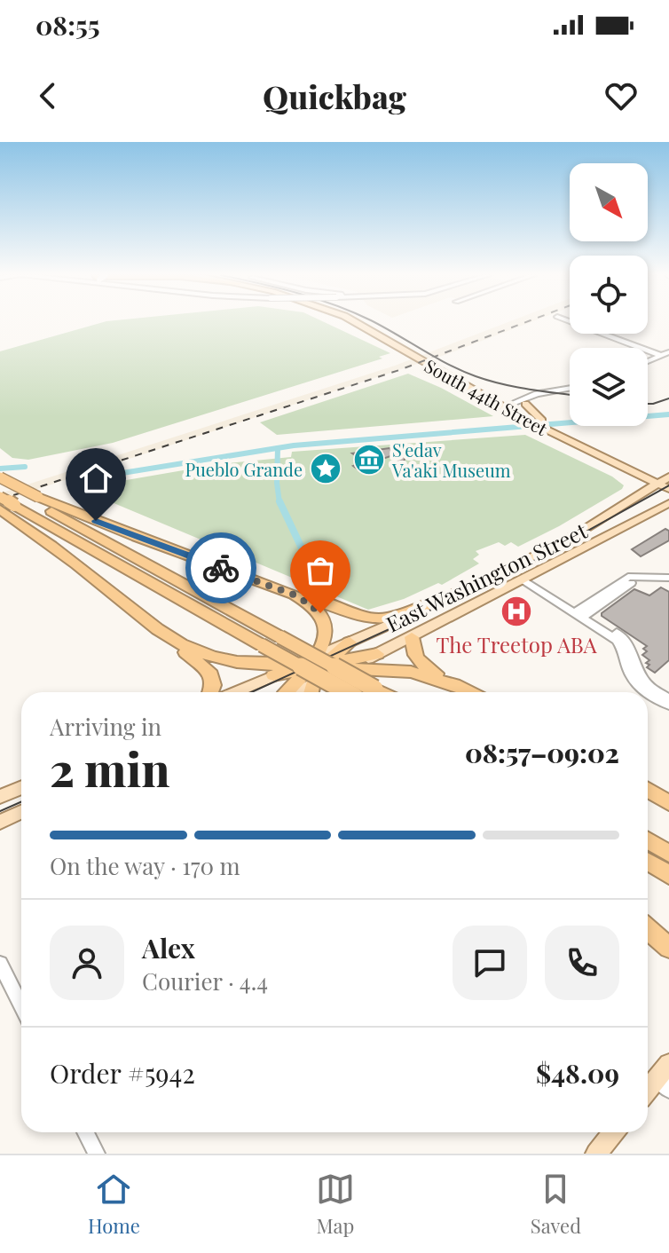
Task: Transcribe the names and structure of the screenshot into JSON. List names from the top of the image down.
{
  "streets": {
    "main road": ["South 44th Street", "East Washington Street"]
  },
  "crossings": [
    ["South 44th Street", "East Washington Street"]
  ],
  "places": {
    "museum": ["S'edav Va'aki Museum"],
    "place": ["Pueblo Grande"],
    "hospital": ["The Treetop ABA"]
  },
  "north": "bottom right",
  "page": {
    "status": "08:55",
    "header": "Quickbag",
    "heading": ["2 min", "Arriving in", "08:57–09:02"],
    "panel": [
      "Alex",
      "Courier · 4.4",
      "Order #5942",
      "$48.09"
    ],
    "bar": "On the way · 170 m",
    "tabs": ["Home", "Map", "Saved"]
  }
}
